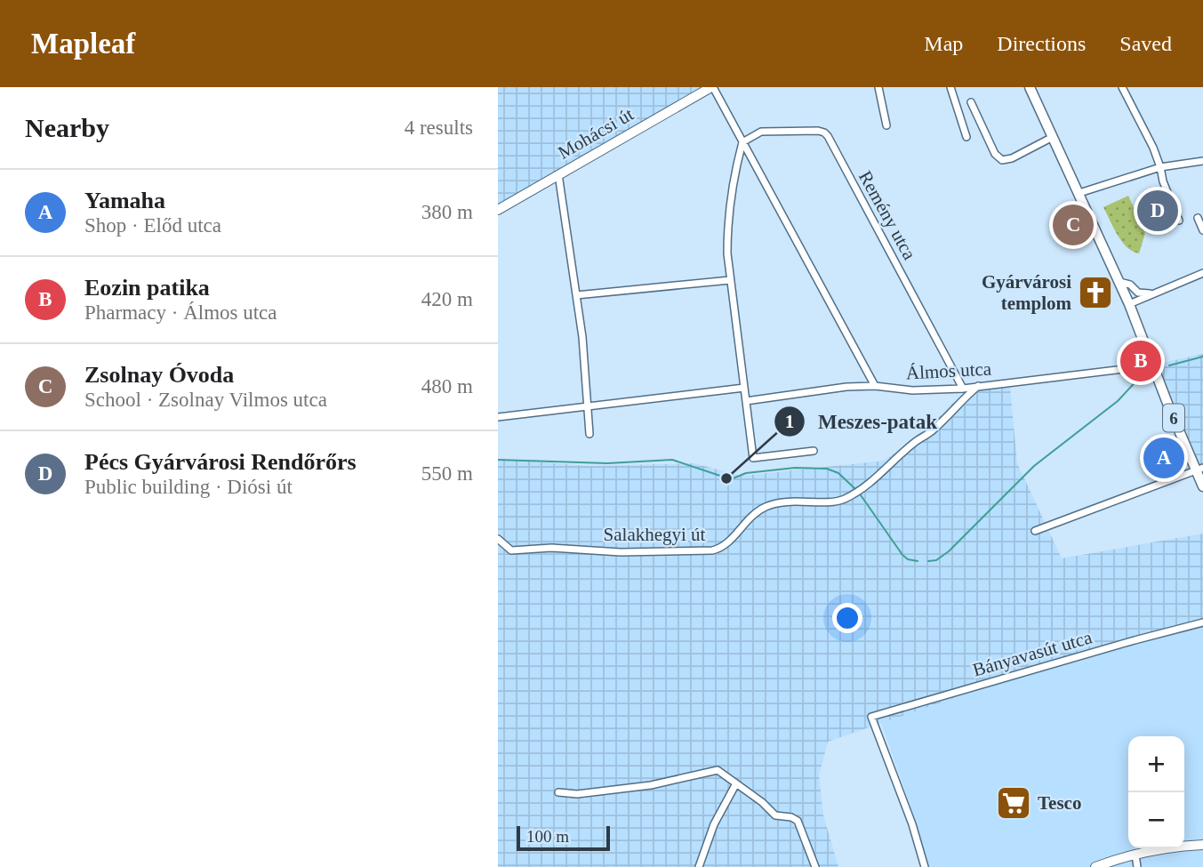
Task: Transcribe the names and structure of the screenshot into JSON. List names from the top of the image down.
{
  "streets": {
    "main road": ["Mohácsi út", "6"],
    "street": [
      "Remény utca",
      "Álmos utca",
      "Salakhegyi út",
      "Bányavasút utca"
    ]
  },
  "crossings": [
    ["Remény utca", "Álmos utca"],
    ["Álmos utca", "6"],
    ["Álmos utca", "Salakhegyi út"]
  ],
  "places": {
    "church": ["Gyárvárosi templom"],
    "other": ["Meszes-patak"],
    "supermarket": ["Tesco"]
  },
  "scale_bar": "100 m",
  "page": {
    "header": "Mapleaf",
    "nav": ["Map", "Directions", "Saved"],
    "heading": ["Nearby", "4 results"],
    "list": [
      {
        "mark": "A",
        "name": "Yamaha",
        "note": "Shop · Előd utca",
        "value": "380 m"
      },
      {
        "mark": "B",
        "name": "Eozin patika",
        "note": "Pharmacy · Álmos utca",
        "value": "420 m"
      },
      {
        "mark": "C",
        "name": "Zsolnay Óvoda",
        "note": "School · Zsolnay Vilmos utca",
        "value": "480 m"
      },
      {
        "mark": "D",
        "name": "Pécs Gyárvárosi Rendőrőrs",
        "note": "Public building · Diósi út",
        "value": "550 m"
      }
    ],
    "pins": [
      "D",
      "C",
      "B",
      "A"
    ],
    "map_buttons": ["+", "−"],
    "scale": "100 m"
  }
}
